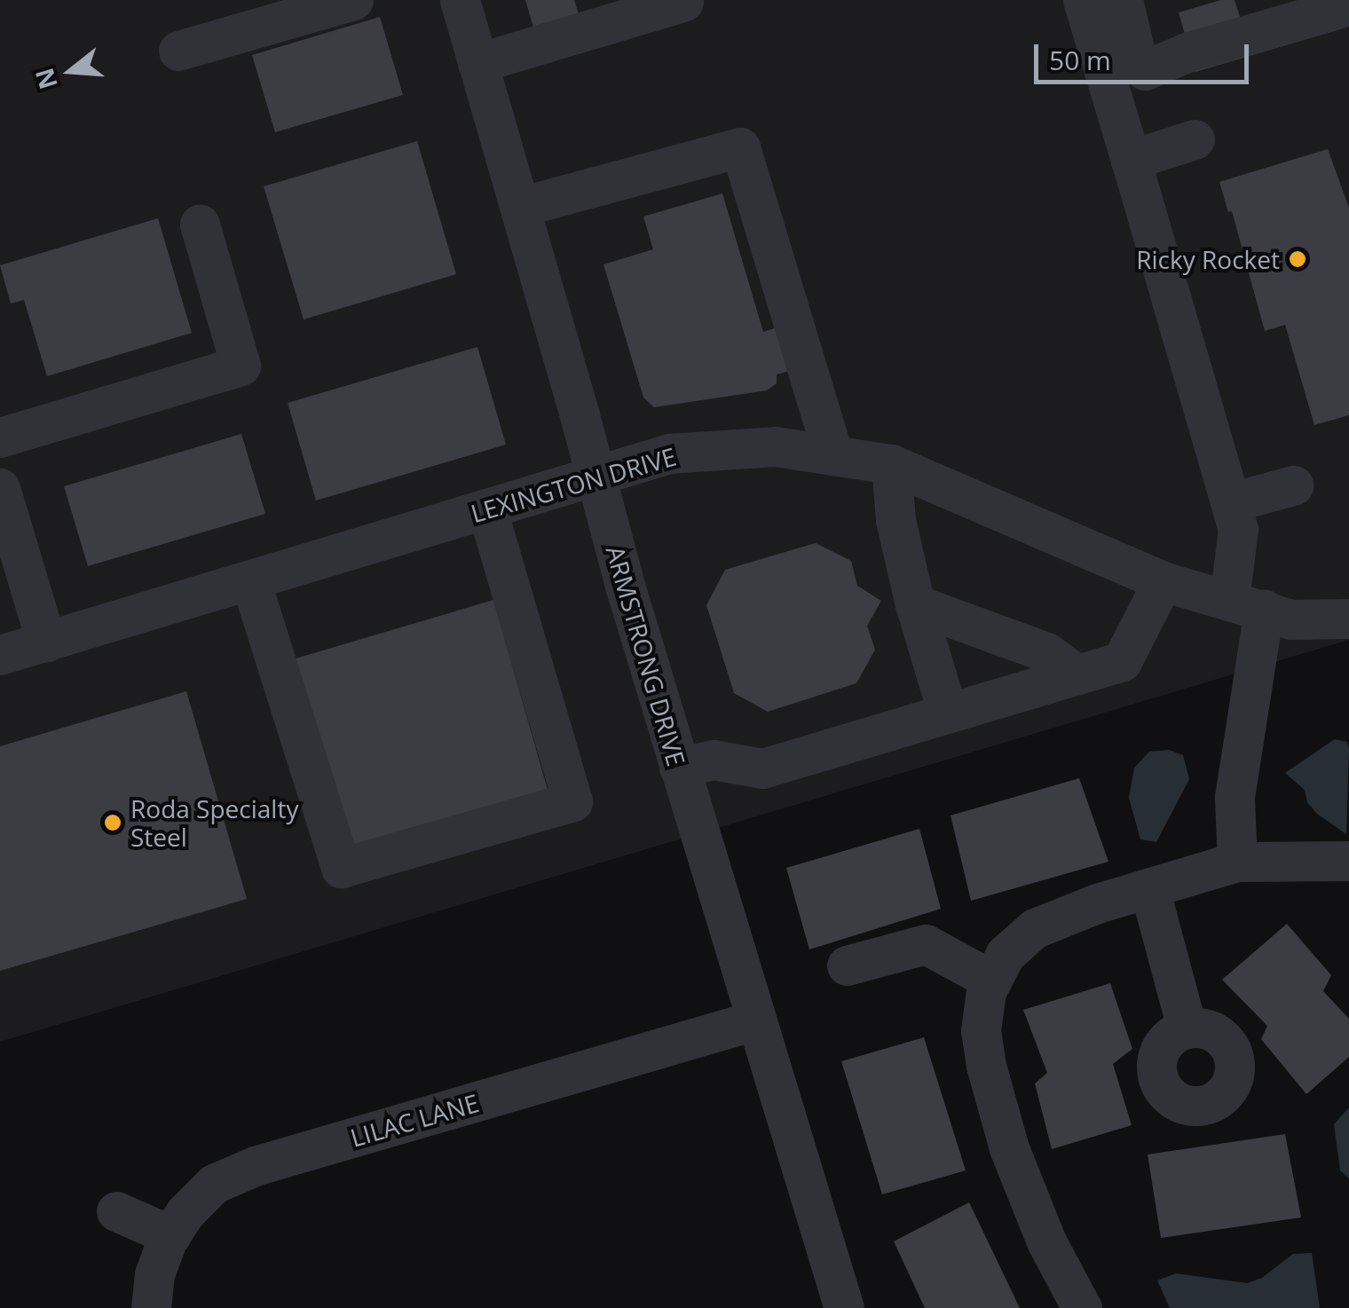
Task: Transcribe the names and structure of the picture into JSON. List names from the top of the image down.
{
  "streets": {
    "street": ["LEXINGTON DRIVE", "ARMSTRONG DRIVE", "LILAC LANE"]
  },
  "crossings": [
    ["LEXINGTON DRIVE", "ARMSTRONG DRIVE"],
    ["ARMSTRONG DRIVE", "LILAC LANE"]
  ],
  "places": ["Ricky Rocket", "Roda Specialty Steel"],
  "scale_bar": "50 m",
  "north": "left"
}
